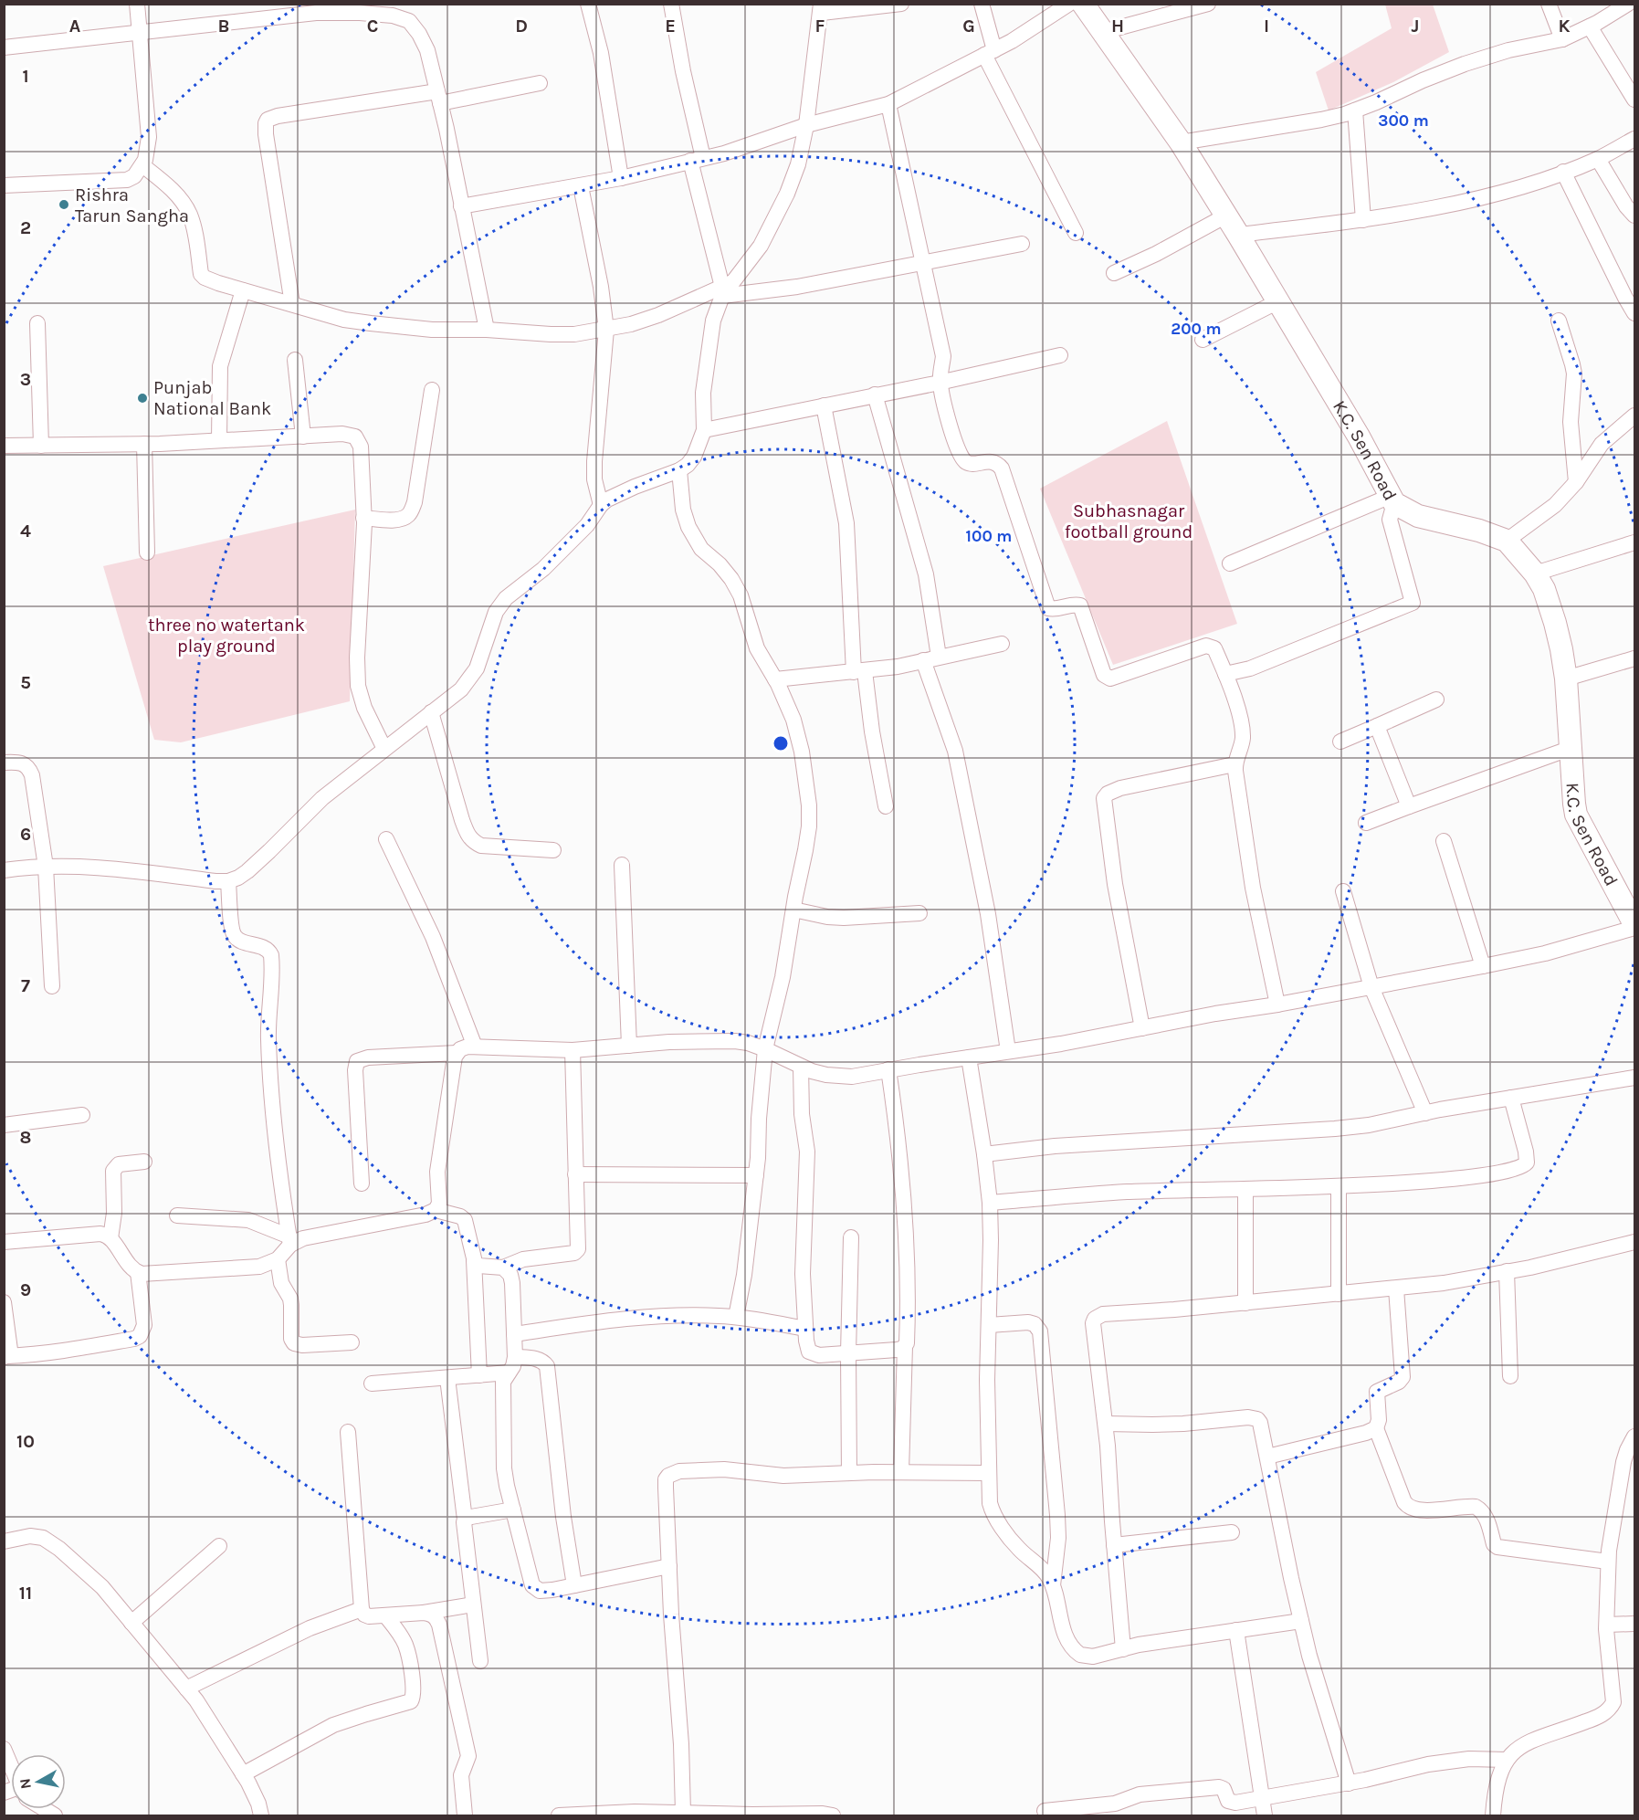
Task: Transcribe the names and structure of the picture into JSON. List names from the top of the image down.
{
  "streets": {
    "street": ["K.C. Sen Road"]
  },
  "parks": ["Subhasnagar football ground", "three no watertank play ground"],
  "places": ["Rishra Tarun Sangha", "Punjab National Bank"],
  "north": "left",
  "grid": {
    "columns": [
      "A",
      "B",
      "C",
      "D",
      "E",
      "F",
      "G",
      "H",
      "I",
      "J",
      "K"
    ],
    "rows": [
      "1",
      "2",
      "3",
      "4",
      "5",
      "6",
      "7",
      "8",
      "9",
      "10",
      "11"
    ]
  },
  "rings": ["300 m", "200 m", "100 m"]
}
